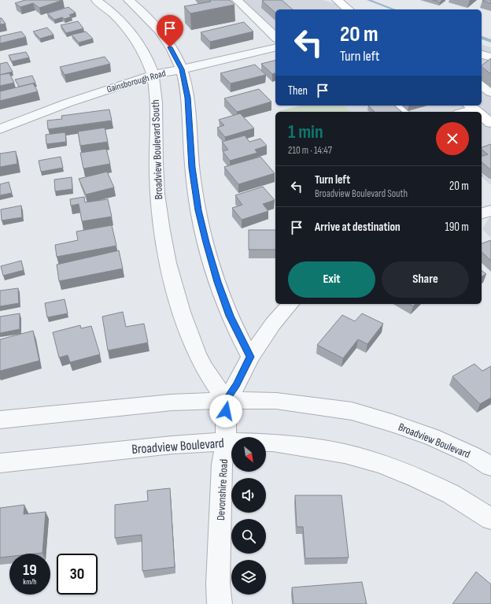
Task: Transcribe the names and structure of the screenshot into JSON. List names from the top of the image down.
{
  "streets": {
    "street": [
      "Gainsborough Road",
      "Broadview Boulevard South",
      "Broadview Boulevard",
      "Devonshire Road"
    ]
  },
  "crossings": [
    ["Gainsborough Road", "Broadview Boulevard South"],
    ["Broadview Boulevard South", "Broadview Boulevard"],
    ["Broadview Boulevard South", "Devonshire Road"],
    ["Broadview Boulevard", "Devonshire Road"]
  ],
  "north": "bottom right",
  "page": {
    "turn": ["20 m", "Turn left"],
    "then": "Then",
    "heading": ["1 min", "210 m · 14:47"],
    "list": [
      {
        "name": "Turn left",
        "note": "Broadview Boulevard South",
        "value": "20 m"
      },
      {
        "name": "Arrive at destination",
        "value": "190 m"
      }
    ],
    "buttons": ["Exit", "Share"],
    "speed": "19 km/h",
    "limit": "30"
  }
}
